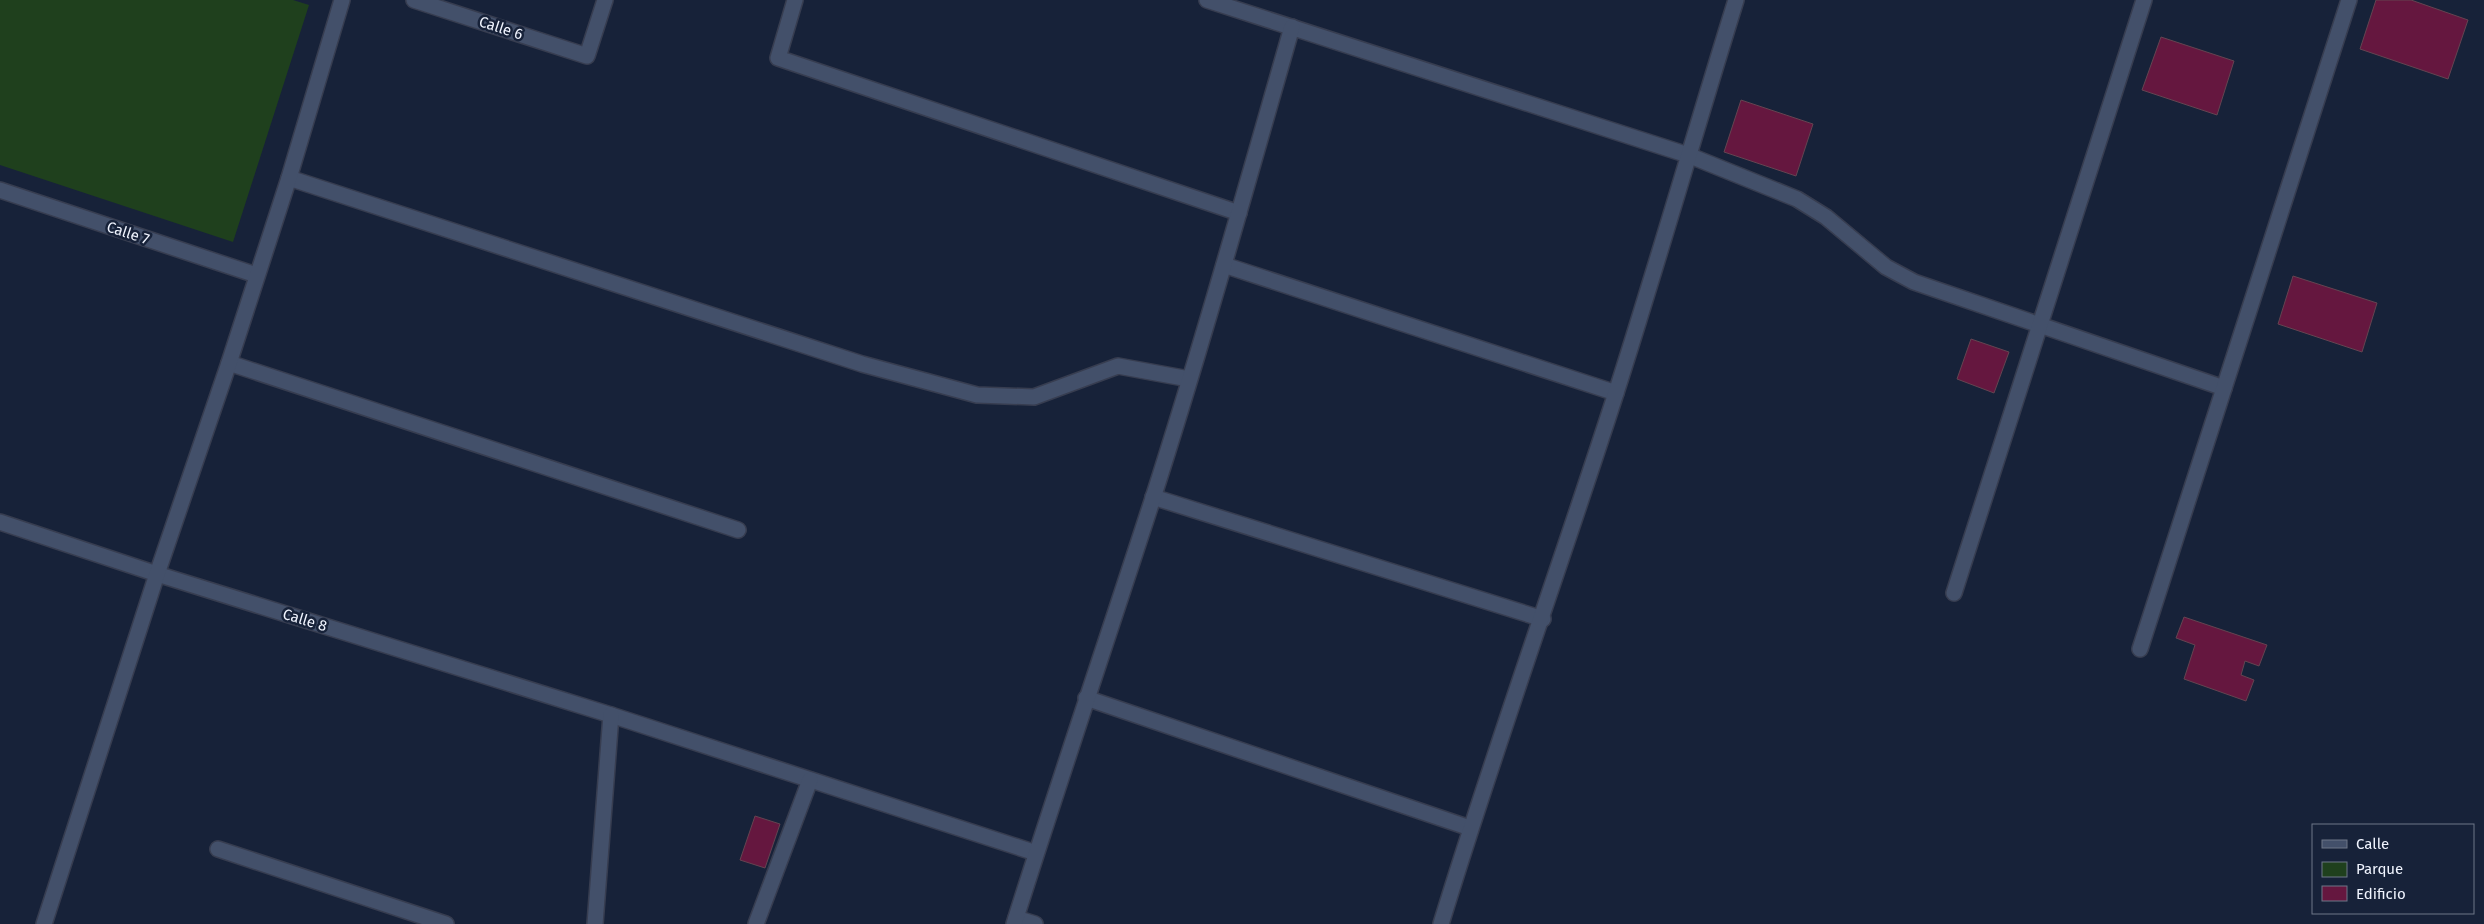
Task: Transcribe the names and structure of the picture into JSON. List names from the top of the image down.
{
  "streets": {
    "street": ["Calle 6", "Calle 7", "Calle 8"]
  },
  "legend": ["Calle", "Parque", "Edificio"]
}
